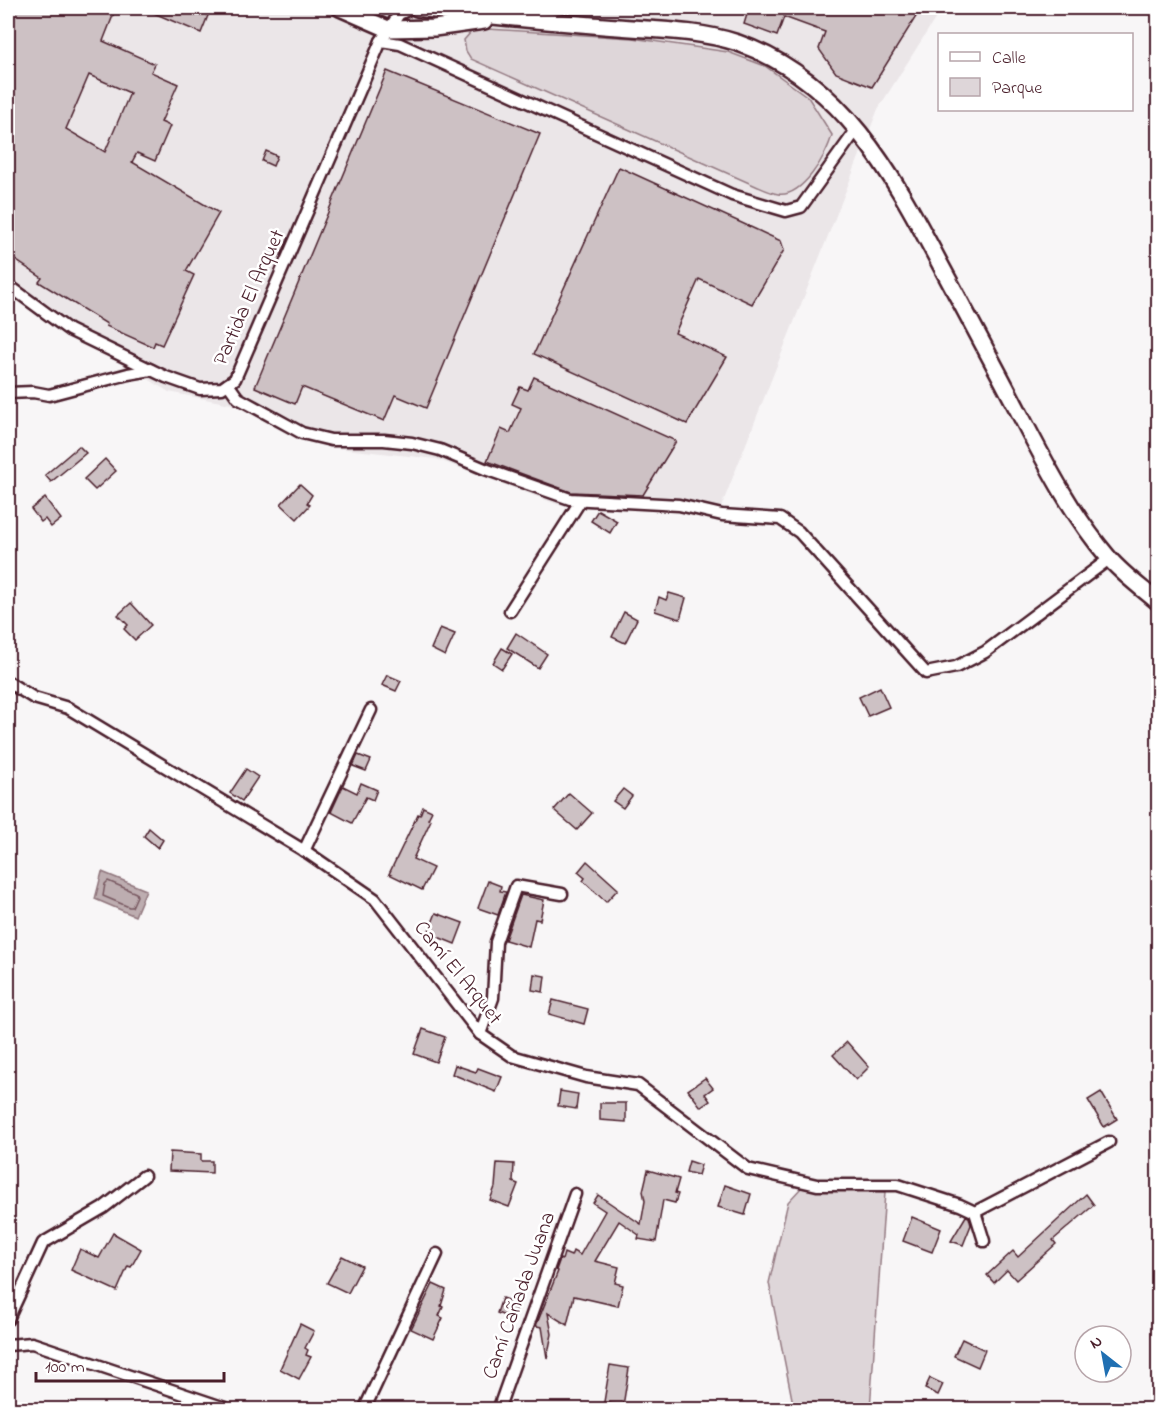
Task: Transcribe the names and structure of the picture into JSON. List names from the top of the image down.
{
  "streets": {
    "street": ["Partida El Arquet", "Camí El Arquet", "Camí Cañada Juana"]
  },
  "legend": ["Calle", "Parque"],
  "scale_bar": "100 m",
  "north": "top left"
}
